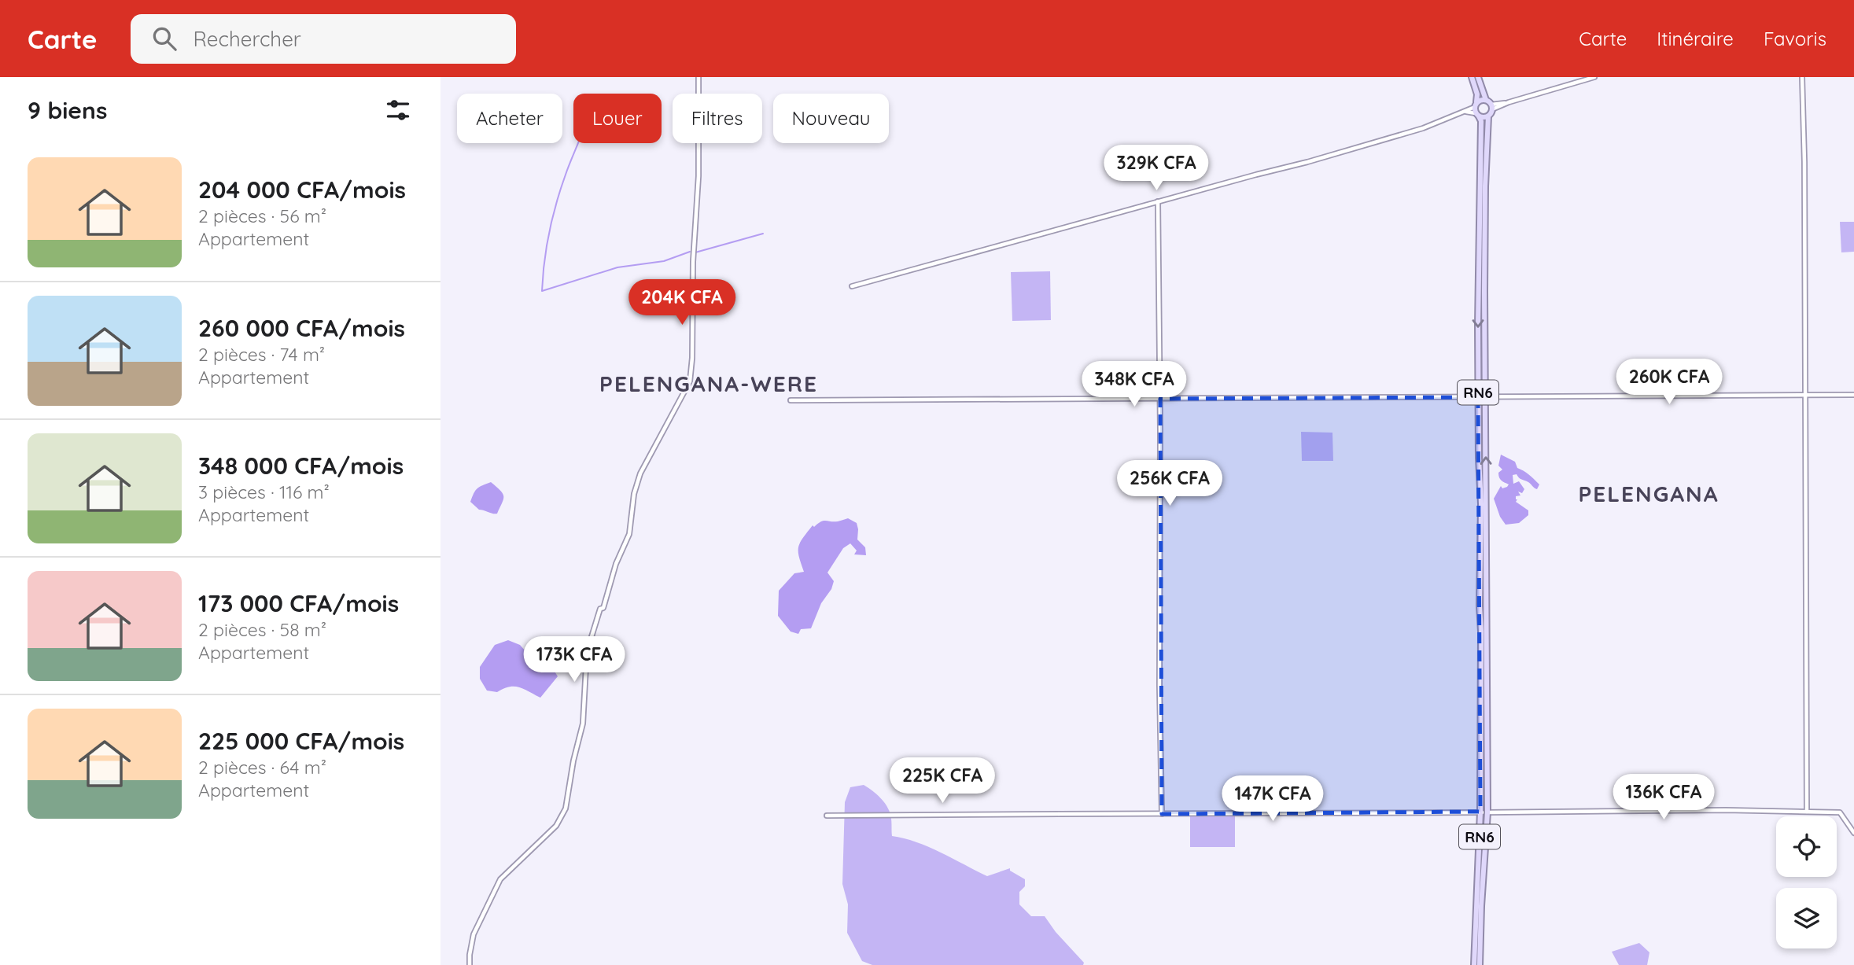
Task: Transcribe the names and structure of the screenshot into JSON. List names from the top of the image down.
{
  "streets": {
    "highway": ["RN6"]
  },
  "districts": ["PELENGANA-WERE", "PELENGANA"],
  "page": {
    "header": "Carte",
    "search": "Rechercher",
    "nav": ["Carte", "Itinéraire", "Favoris"],
    "heading": "9 biens",
    "chip": [
      "Acheter",
      "Louer",
      "Filtres",
      "Nouveau"
    ],
    "list": [
      {
        "name": "204 000 CFA/mois",
        "note": "2 pièces · 56 m² · Appartement"
      },
      {
        "name": "260 000 CFA/mois",
        "note": "2 pièces · 74 m² · Appartement"
      },
      {
        "name": "348 000 CFA/mois",
        "note": "3 pièces · 116 m² · Appartement"
      },
      {
        "name": "173 000 CFA/mois",
        "note": "2 pièces · 58 m² · Appartement"
      },
      {
        "name": "225 000 CFA/mois",
        "note": "2 pièces · 64 m² · Appartement"
      }
    ],
    "price": [
      "329K CFA",
      "204K CFA",
      "260K CFA",
      "348K CFA",
      "256K CFA",
      "173K CFA",
      "225K CFA",
      "136K CFA",
      "147K CFA"
    ]
  }
}
